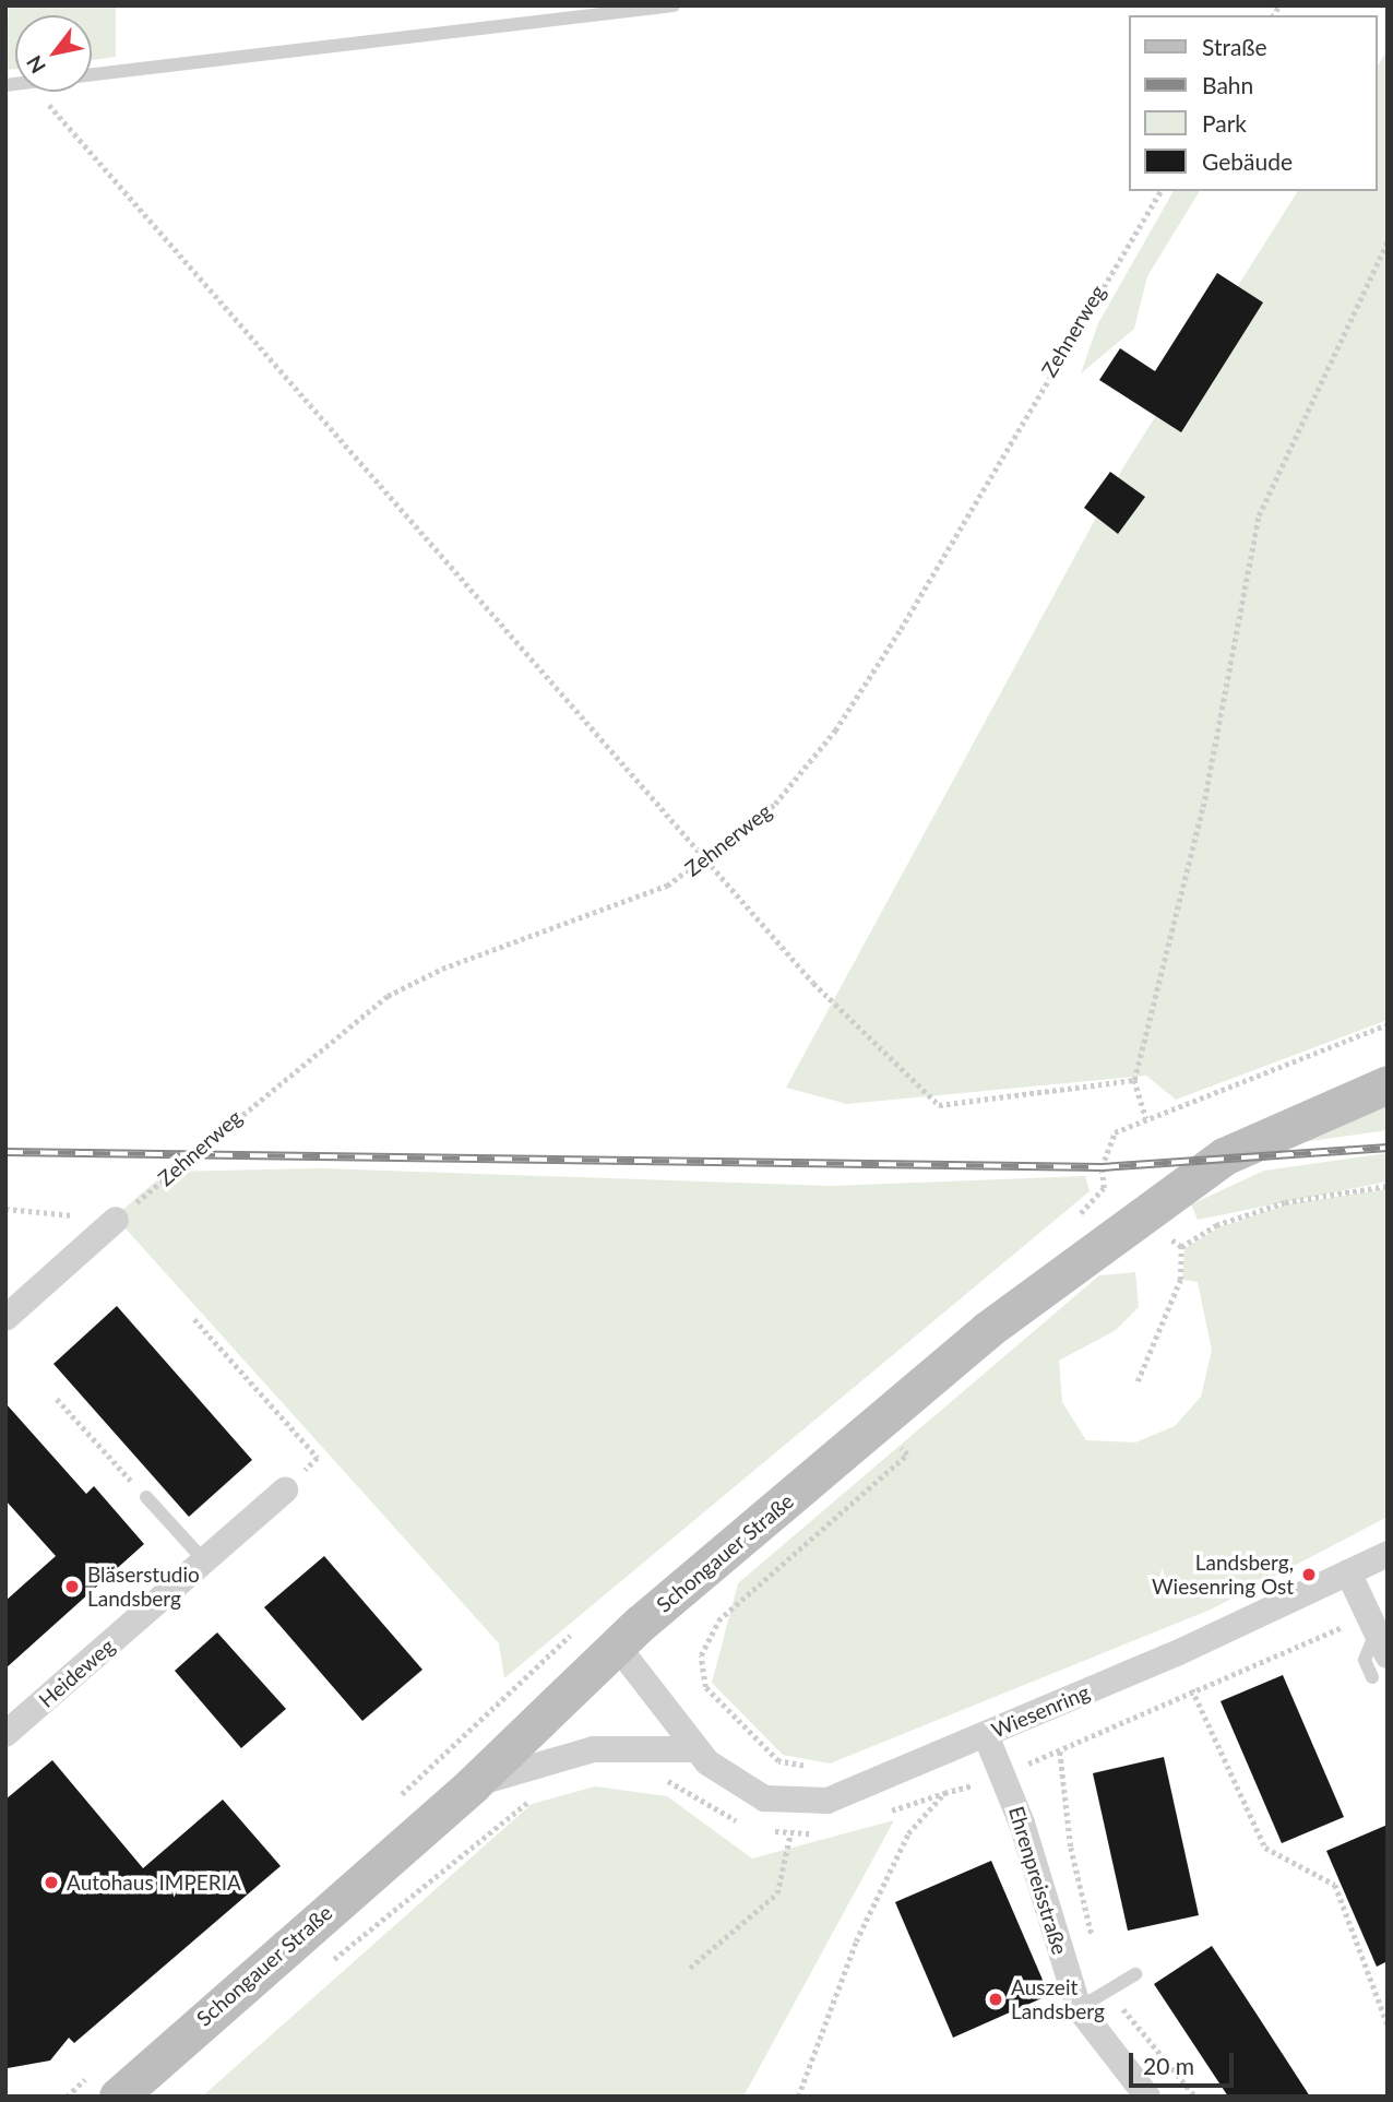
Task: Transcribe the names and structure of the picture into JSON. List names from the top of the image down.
{
  "streets": {
    "main road": ["Schongauer Straße"],
    "street": ["Heideweg", "Wiesenring", "Ehrenpreisstraße"],
    "path": ["Zehnerweg"]
  },
  "crossings": [
    ["Schongauer Straße", "Wiesenring"],
    ["Wiesenring", "Ehrenpreisstraße"]
  ],
  "places": [
    "Landsberg, Wiesenring Ost",
    "Bläserstudio Landsberg",
    "Autohaus IMPERIA",
    "Auszeit Landsberg"
  ],
  "legend": [
    "Straße",
    "Bahn",
    "Park",
    "Gebäude"
  ],
  "scale_bar": "20 m",
  "north": "bottom left"
}
